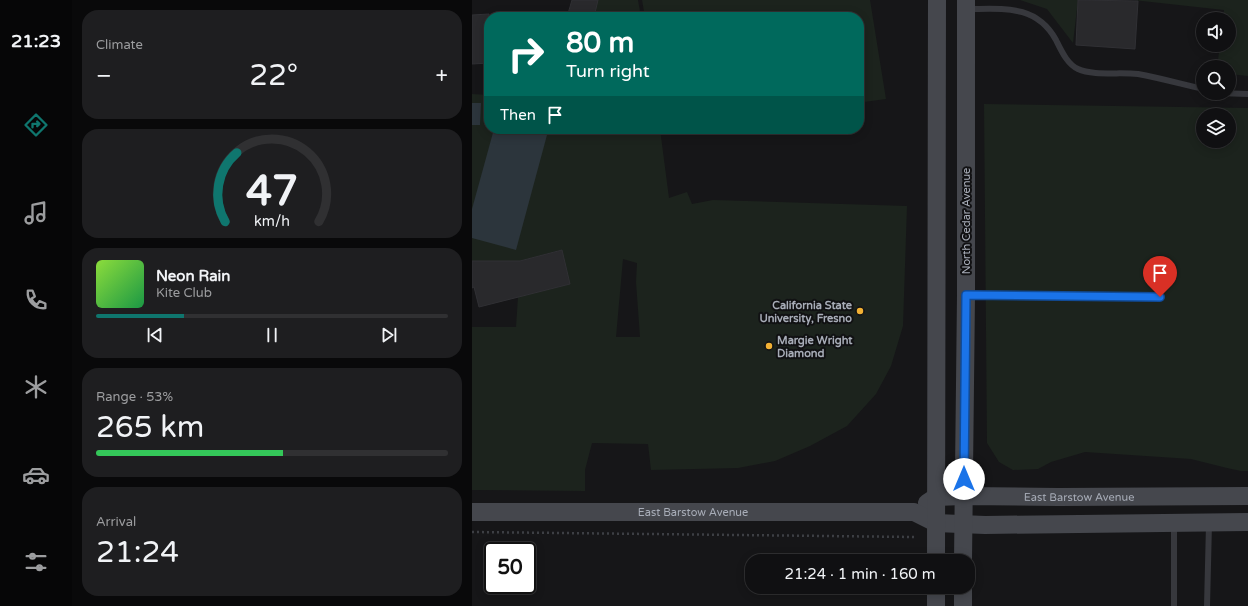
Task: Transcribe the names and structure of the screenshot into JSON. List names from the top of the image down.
{
  "streets": {
    "main road": ["North Cedar Avenue", "East Barstow Avenue"]
  },
  "crossings": [
    ["North Cedar Avenue", "East Barstow Avenue"]
  ],
  "places": ["California State University, Fresno", "Margie Wright Diamond"],
  "page": {
    "tabs": "21:23",
    "tile": [
      "Climate",
      ["Range · 53%", "265 km"],
      ["Arrival", "21:24"]
    ],
    "turn": ["80 m", "Turn right"],
    "heat": ["−", "22°", "+"],
    "then": "Then",
    "song": ["Neon Rain", "Kite Club"],
    "limit": "50",
    "trip": "21:24 · 1 min · 160 m",
    "gauge": ["47", "km/h"]
  }
}
